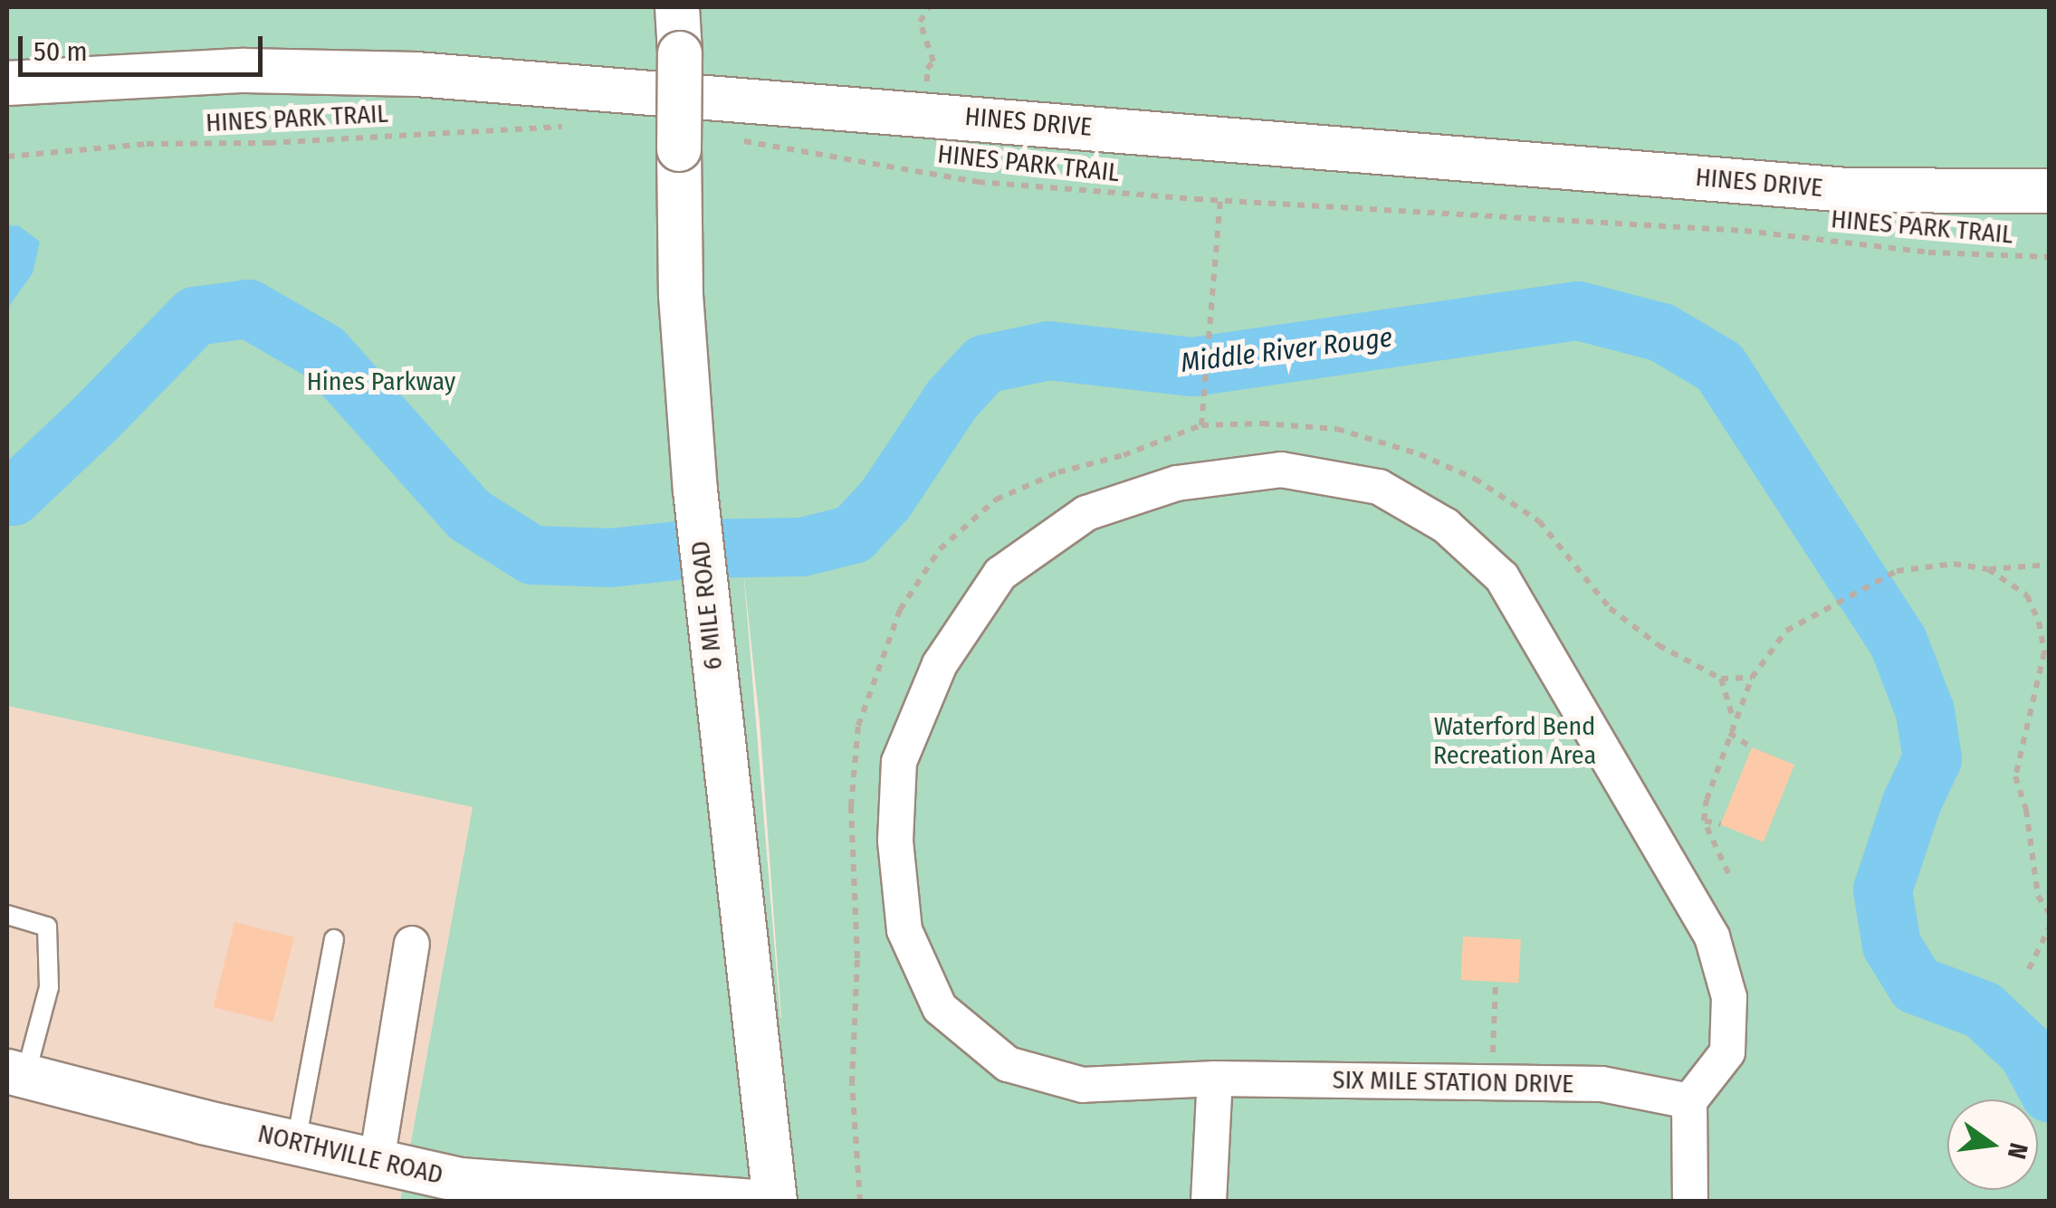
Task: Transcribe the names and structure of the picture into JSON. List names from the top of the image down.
{
  "streets": {
    "street": [
      "HINES DRIVE",
      "6 MILE ROAD",
      "SIX MILE STATION DRIVE",
      "NORTHVILLE ROAD"
    ],
    "path": ["HINES PARK TRAIL"]
  },
  "water": ["Middle River Rouge"],
  "parks": ["Hines Parkway", "Waterford Bend Recreation Area"],
  "scale_bar": "50 m",
  "north": "right"
}
